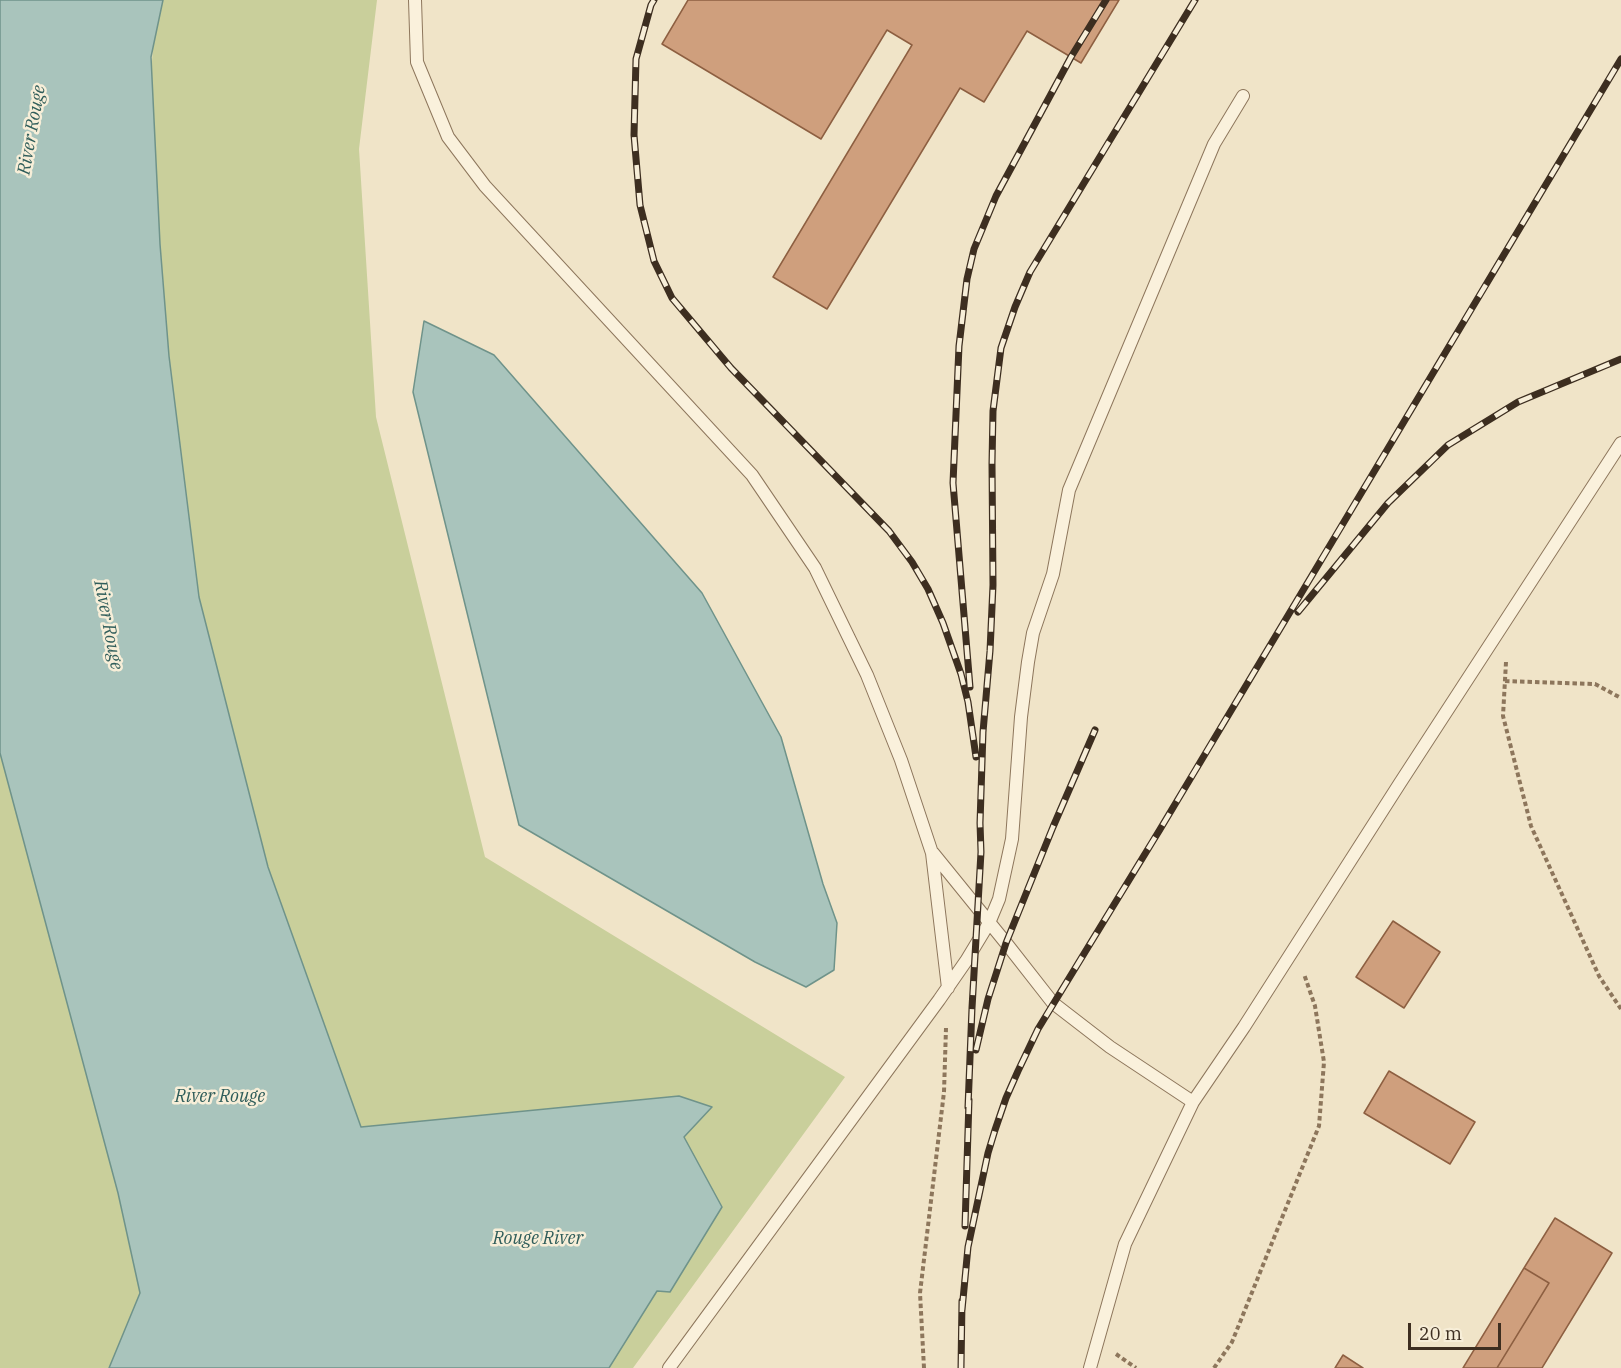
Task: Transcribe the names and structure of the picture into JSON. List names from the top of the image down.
{
  "water": ["River Rouge", "Rouge River"],
  "scale_bar": "20 m"
}
